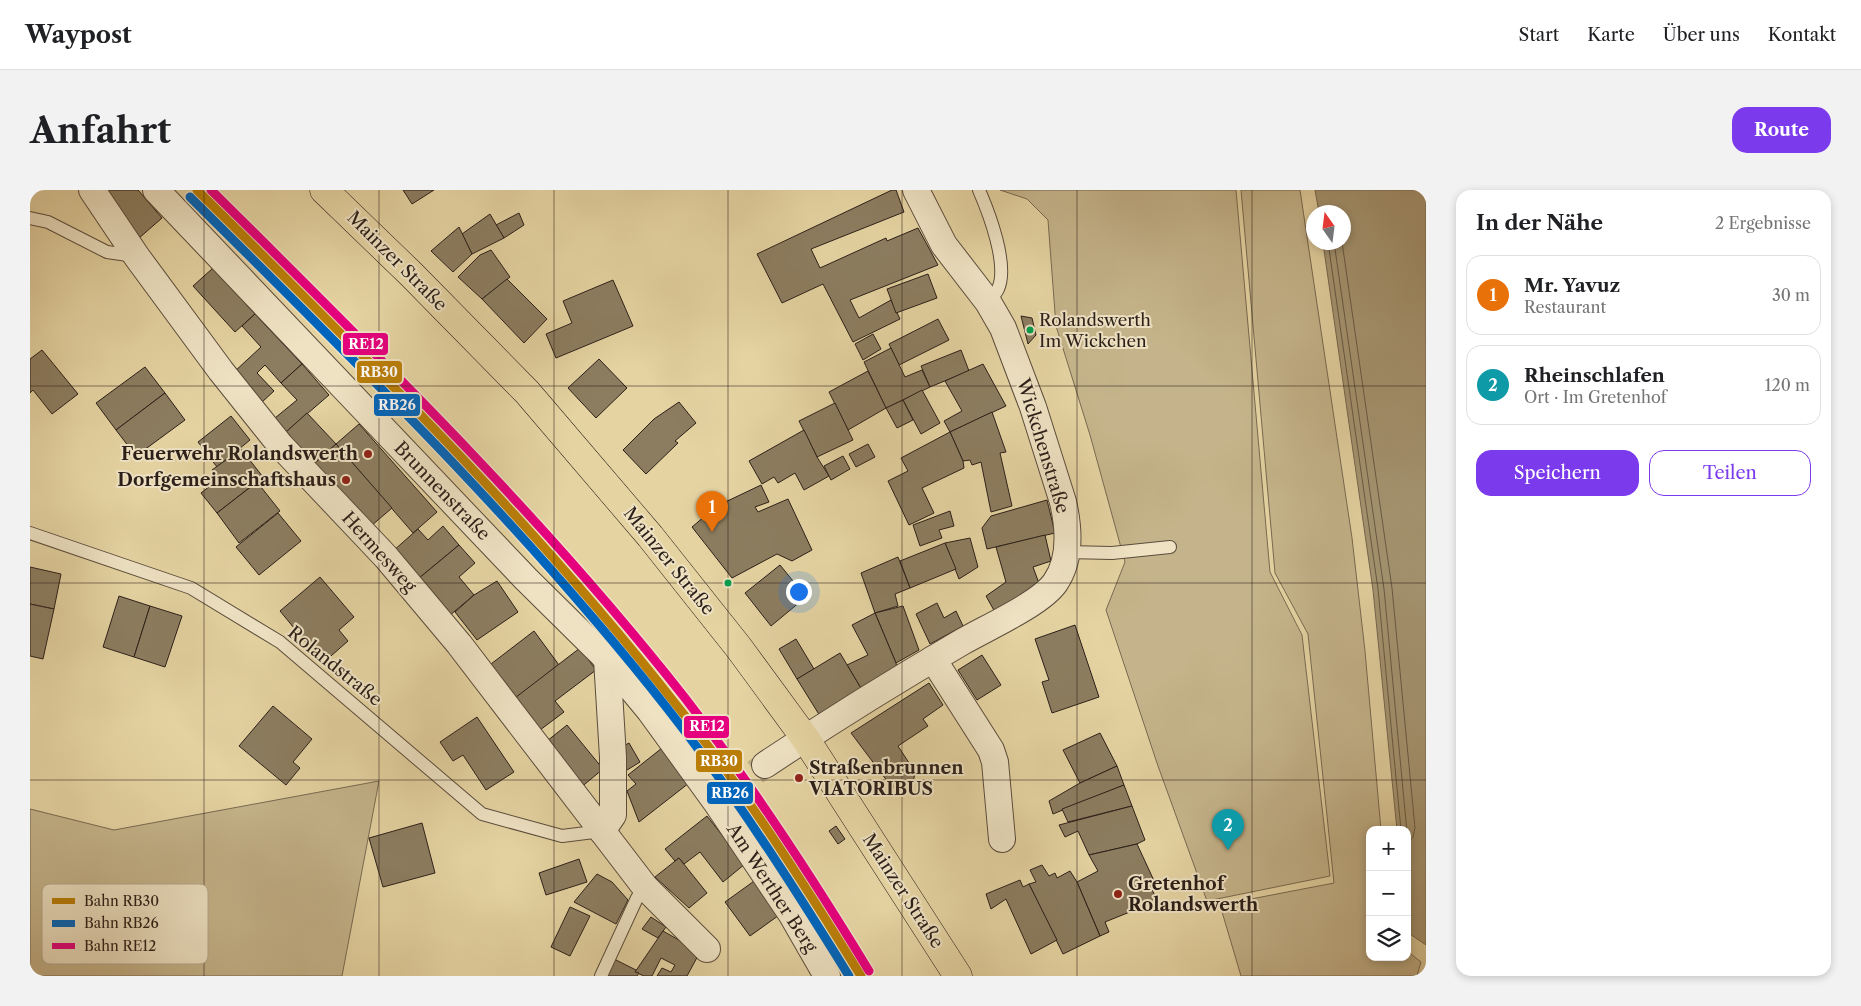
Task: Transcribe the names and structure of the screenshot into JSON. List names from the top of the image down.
{
  "streets": {
    "main road": ["Mainzer Straße"],
    "street": [
      "Wickchenstraße",
      "Brunnenstraße",
      "Hermesweg",
      "Am Werther Berg"
    ],
    "lane": ["Rolandstraße"]
  },
  "crossings": [
    ["Mainzer Straße", "Wickchenstraße"],
    ["Brunnenstraße", "Am Werther Berg"],
    ["Hermesweg", "Rolandstraße"]
  ],
  "places": [
    "Rolandswerth Im Wickchen",
    "Feuerwehr Rolandswerth",
    "Dorfgemeinschaftshaus",
    "Straßenbrunnen VIATORIBUS",
    "Gretenhof Rolandswerth"
  ],
  "lines": ["rail line RB30", "rail line RE12", "rail line RB26"],
  "legend": ["Bahn RB30", "Bahn RB26", "Bahn RE12"],
  "north": "top",
  "page": {
    "header": "Waypost",
    "nav": [
      "Start",
      "Karte",
      "Über uns",
      "Kontakt"
    ],
    "buttons": [
      "Route",
      ["Speichern", "Teilen"]
    ],
    "title": "Anfahrt",
    "heading": ["In der Nähe", "2 Ergebnisse"],
    "list": [
      {
        "mark": "1",
        "name": "Mr. Yavuz",
        "note": "Restaurant",
        "value": "30 m"
      },
      {
        "mark": "2",
        "name": "Rheinschlafen",
        "note": "Ort · Im Gretenhof",
        "value": "120 m"
      }
    ],
    "pins": ["1", "2"],
    "map_buttons": ["+", "−"]
  }
}
